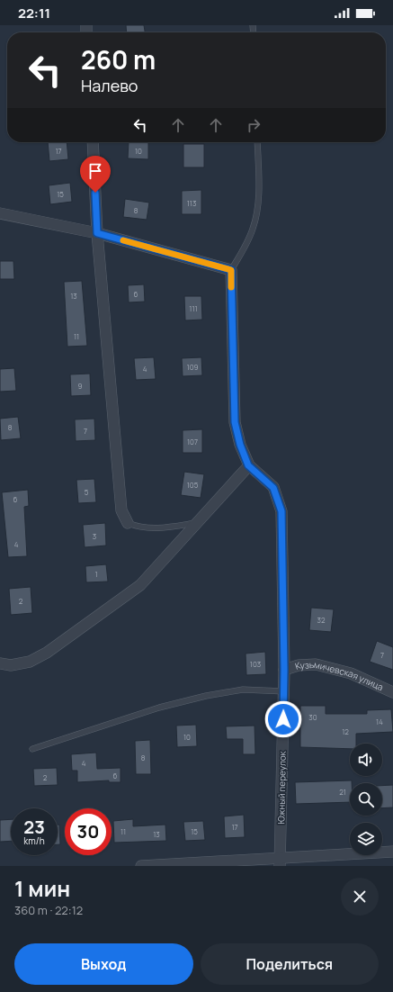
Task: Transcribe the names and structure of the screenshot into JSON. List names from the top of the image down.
{
  "streets": {
    "street": ["Кузьмичевская улица", "Южный переулок"]
  },
  "crossings": [
    ["Кузьмичевская улица", "Южный переулок"]
  ],
  "house_numbers": [
    "17",
    "10",
    "15",
    "113",
    "8",
    "6",
    "13",
    "111",
    "11",
    "109",
    "4",
    "9",
    "8",
    "7",
    "107",
    "105",
    "5",
    "6",
    "3",
    "4",
    "1",
    "2",
    "32",
    "7",
    "103",
    "30",
    "14",
    "12",
    "10",
    "8",
    "4",
    "6",
    "2",
    "21",
    "17",
    "11",
    "15",
    "13"
  ],
  "page": {
    "status": "22:11",
    "turn": ["260 m", "Налево"],
    "speed": "23 km/h",
    "limit": "30",
    "heading": ["1 мин", "360 m · 22:12"],
    "buttons": ["Выход", "Поделиться"]
  }
}
